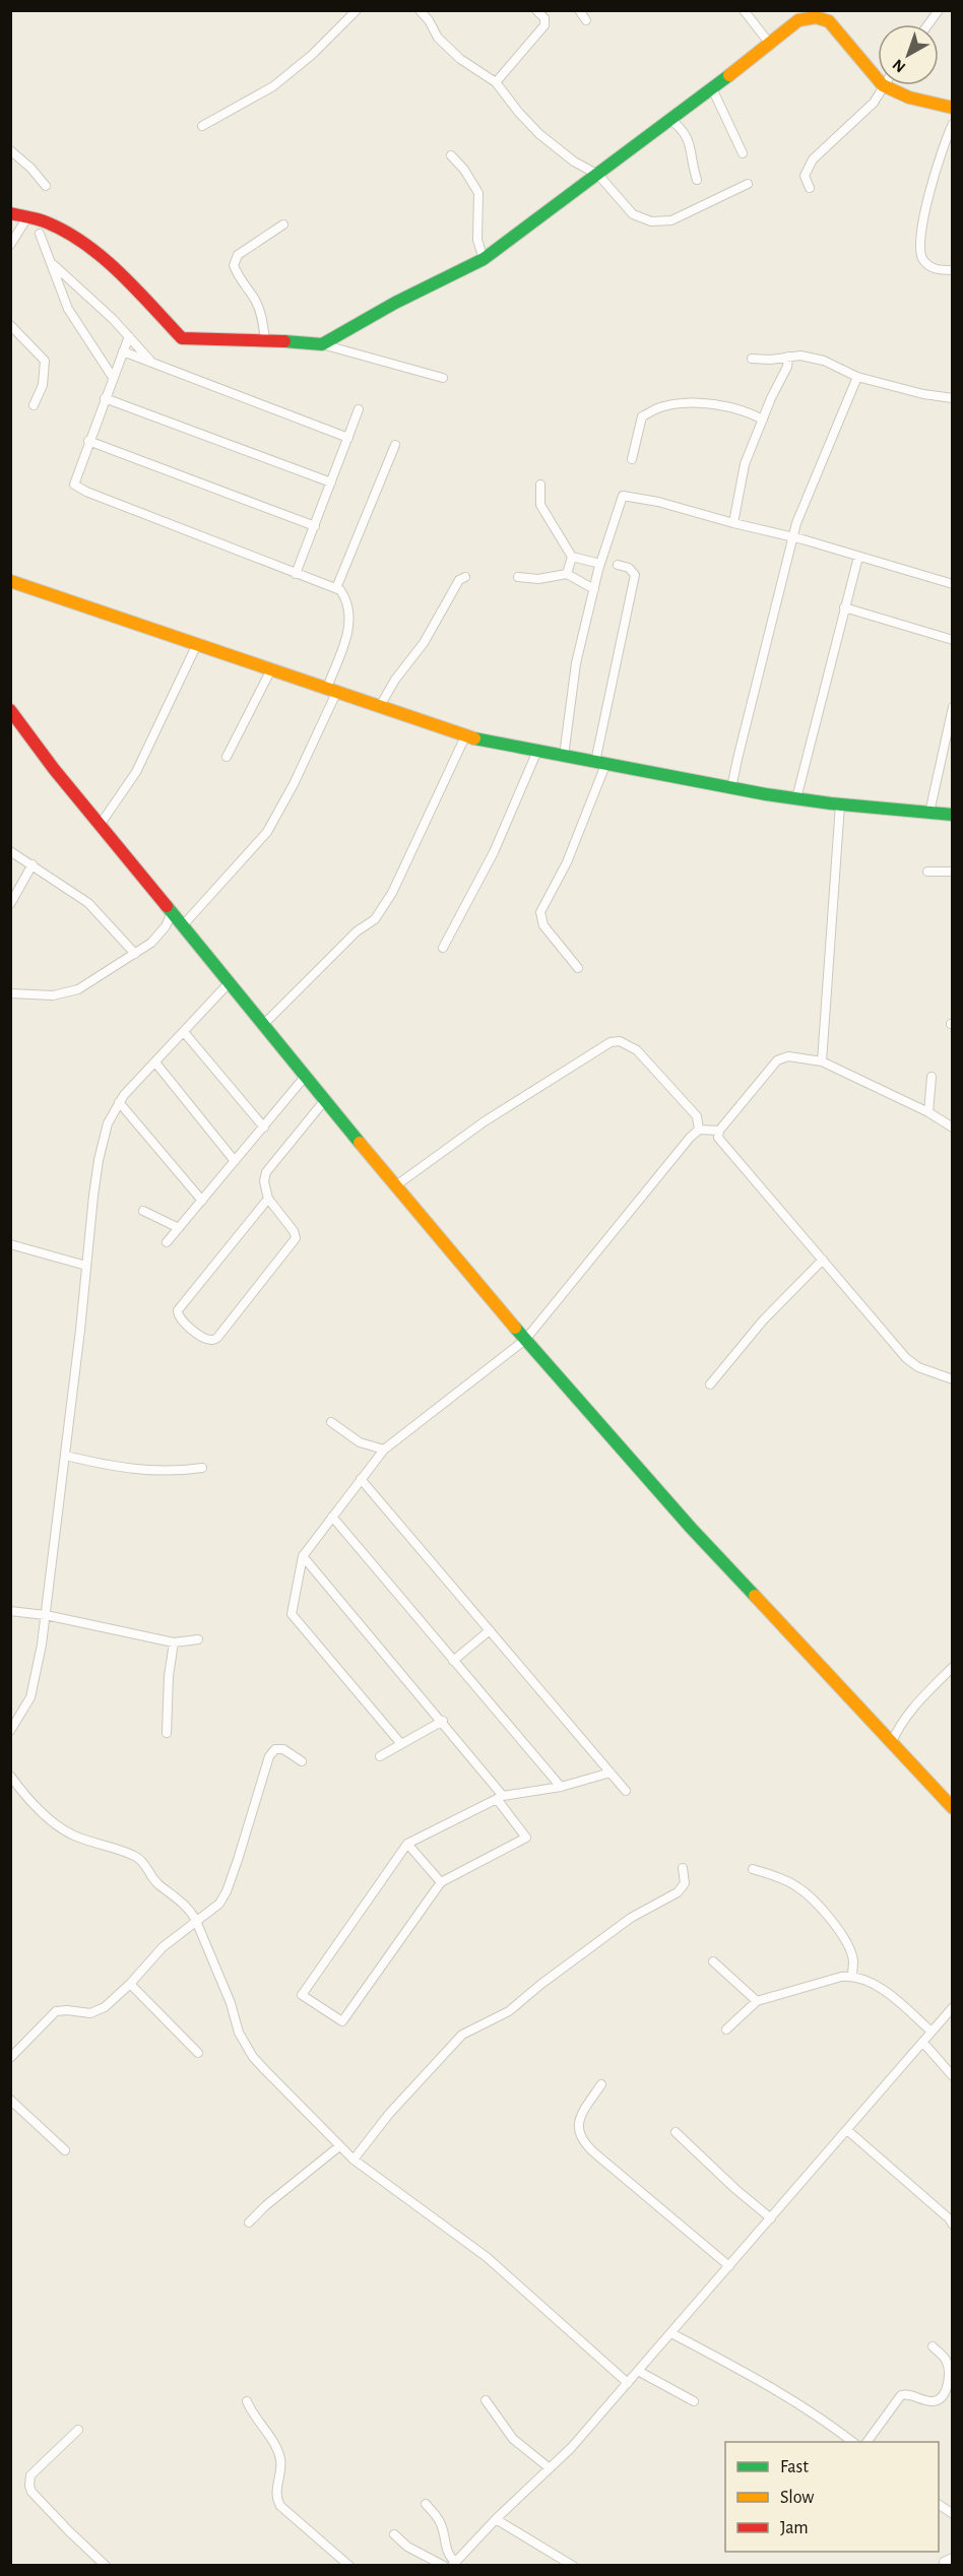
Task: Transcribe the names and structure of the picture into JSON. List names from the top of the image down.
{
  "legend": ["Fast", "Slow", "Jam"],
  "north": "bottom left"
}
